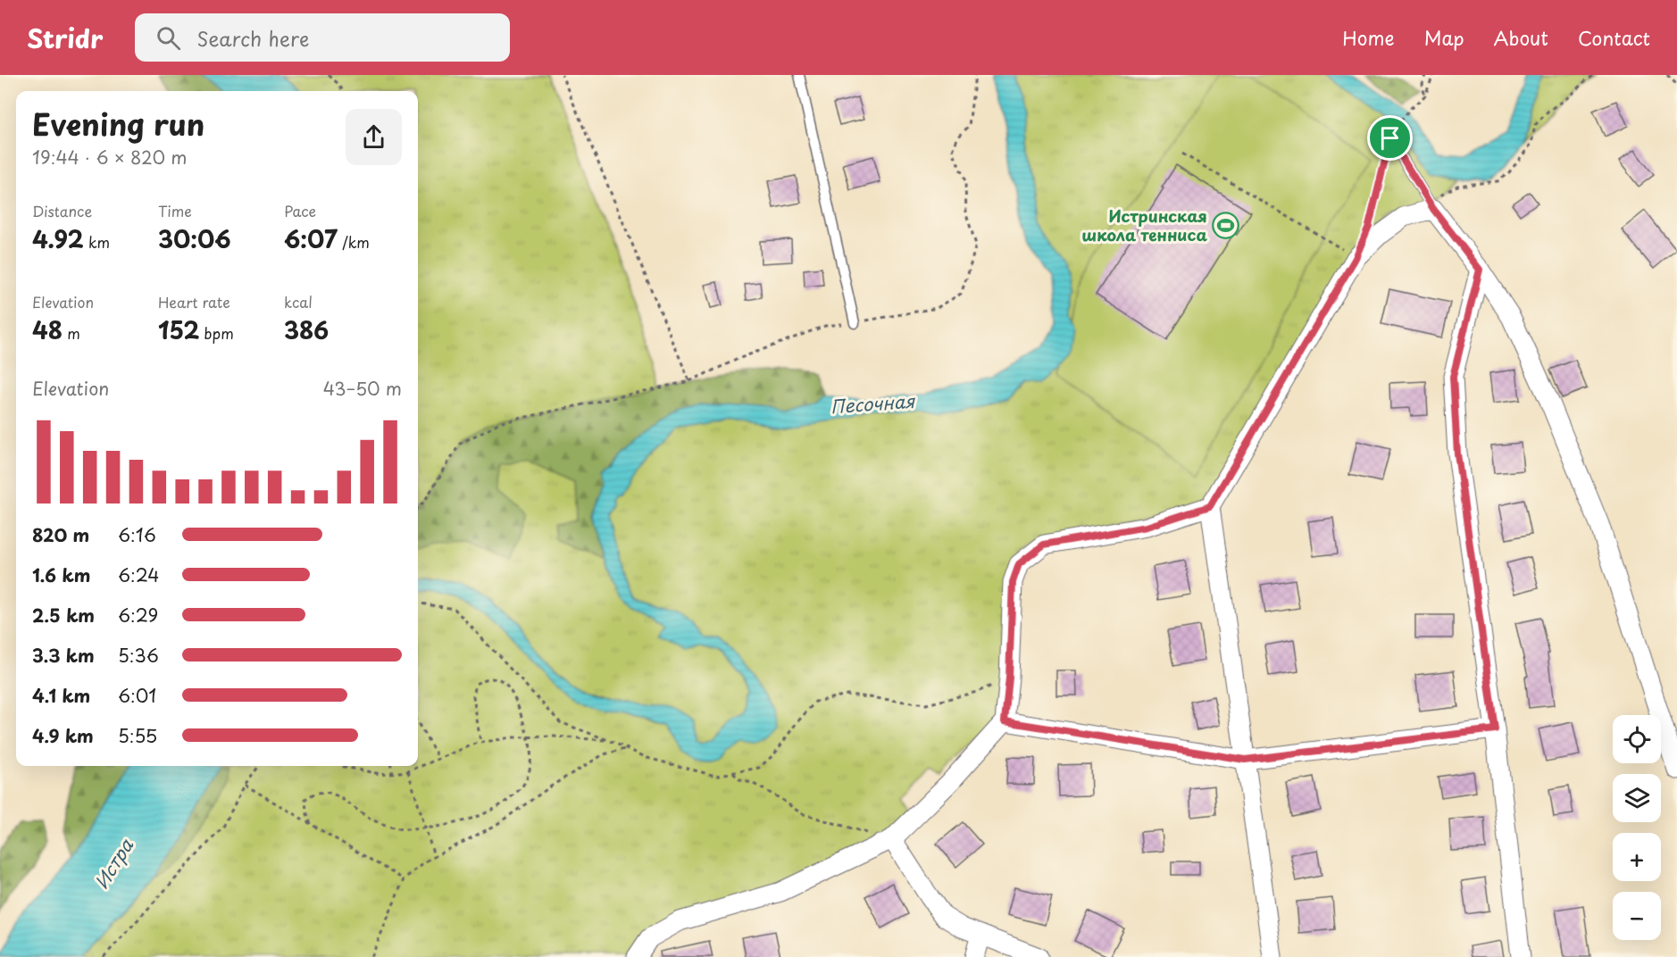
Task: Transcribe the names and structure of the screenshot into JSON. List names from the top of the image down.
{
  "water": ["Песочная", "Истра"],
  "places": {
    "sports": ["Истринская школа тенниса"]
  },
  "page": {
    "header": "Stridr",
    "search": "Search here",
    "nav": [
      "Home",
      "Map",
      "About",
      "Contact"
    ],
    "heading": ["Evening run", "19:44 · 6 × 820 m"],
    "stats": [
      ["Distance", "4.92 km"],
      ["Time", "30:06"],
      ["Pace", "6:07 /km"],
      ["Elevation", "48 m"],
      ["Heart rate", "152 bpm"],
      ["kcal", "386"]
    ],
    "chart": ["Elevation", "43–50 m"],
    "list": [
      {
        "name": "820 m",
        "note": "6:16"
      },
      {
        "name": "1.6 km",
        "note": "6:24"
      },
      {
        "name": "2.5 km",
        "note": "6:29"
      },
      {
        "name": "3.3 km",
        "note": "5:36"
      },
      {
        "name": "4.1 km",
        "note": "6:01"
      },
      {
        "name": "4.9 km",
        "note": "5:55"
      }
    ],
    "map_buttons": ["+", "−"]
  }
}
